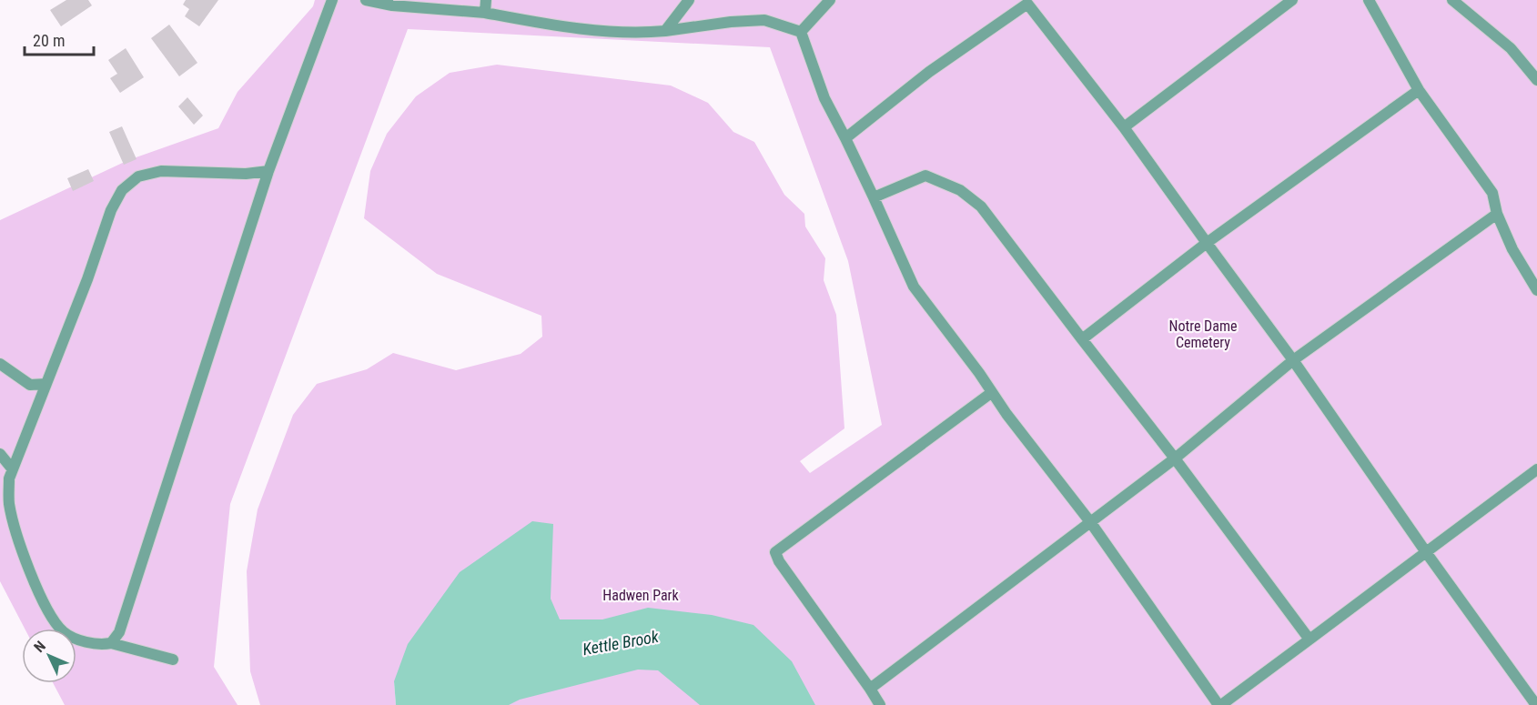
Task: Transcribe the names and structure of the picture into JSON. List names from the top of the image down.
{
  "water": ["Kettle Brook"],
  "parks": ["Notre Dame Cemetery", "Hadwen Park"],
  "scale_bar": "20 m",
  "north": "top left"
}
